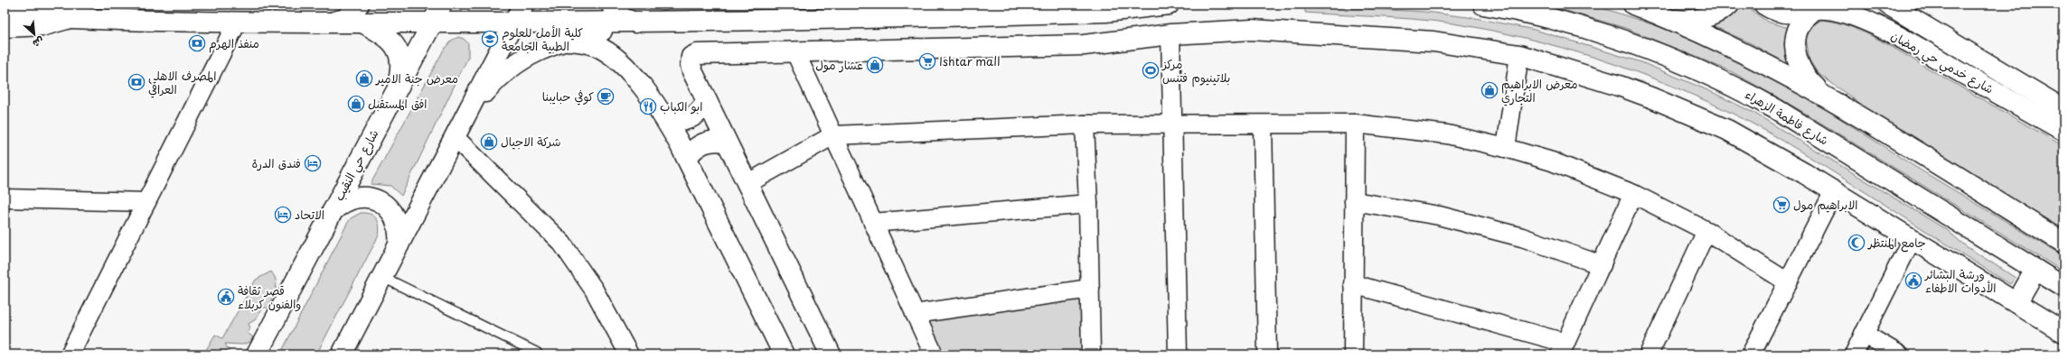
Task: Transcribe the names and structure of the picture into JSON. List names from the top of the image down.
{
  "streets": {
    "main road": ["شارع خدمي حي رمضان", "شارع فاطمة الزهراء", "شارع حي النقيب"]
  },
  "places": {
    "school or university": ["كلية الأمل للعلوم الطبية الجامعة"],
    "bank": ["منفذ الهرم", "المصرف الاهلي العراقي"],
    "supermarket": ["Ishtar mall", "الابراهيم مول"],
    "shop": [
      "عشار مول",
      "معرض جنة الامير",
      "معرض الابراهيم التجاري",
      "افق المستقبل",
      "شركة الاجيال"
    ],
    "sports": ["مركز بلاتينيوم فتنس"],
    "cafe": ["كوفي حبايبنا"],
    "restaurant": ["ابو الكباب"],
    "hotel": ["فندق الدرة", "الاتحاد"],
    "mosque": ["جامع المنتظر"],
    "public building": ["ورشة البشائر الأدوات الاطفاء", "قصر ثقافة والفنون كربلاء"]
  },
  "north": "bottom right"
}
